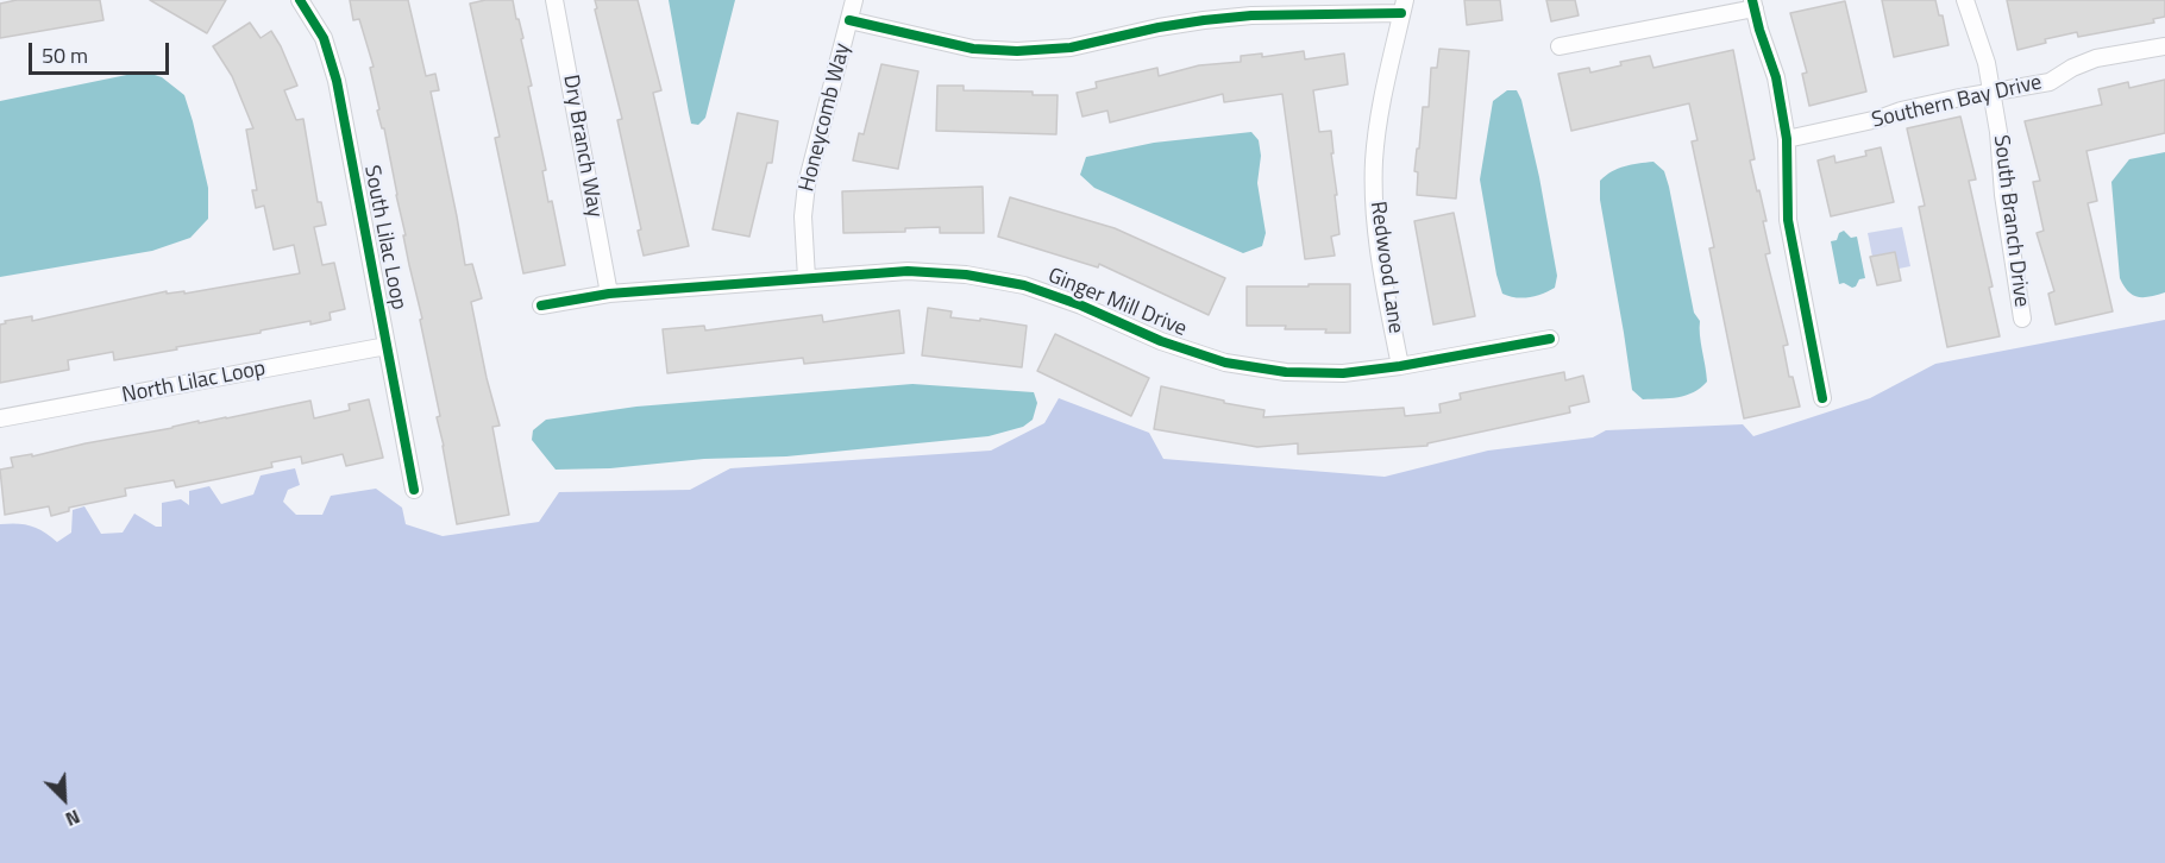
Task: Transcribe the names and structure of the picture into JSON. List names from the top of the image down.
{
  "streets": {
    "street": [
      "Southern Bay Drive",
      "Honeycomb Way",
      "Dry Branch Way",
      "South Branch Drive",
      "South Lilac Loop",
      "Redwood Lane",
      "Ginger Mill Drive",
      "North Lilac Loop"
    ]
  },
  "crossings": [
    ["Southern Bay Drive", "South Branch Drive"],
    ["Honeycomb Way", "Ginger Mill Drive"],
    ["Dry Branch Way", "Ginger Mill Drive"],
    ["South Lilac Loop", "North Lilac Loop"],
    ["Redwood Lane", "Ginger Mill Drive"]
  ],
  "scale_bar": "50 m",
  "north": "bottom right"
}
